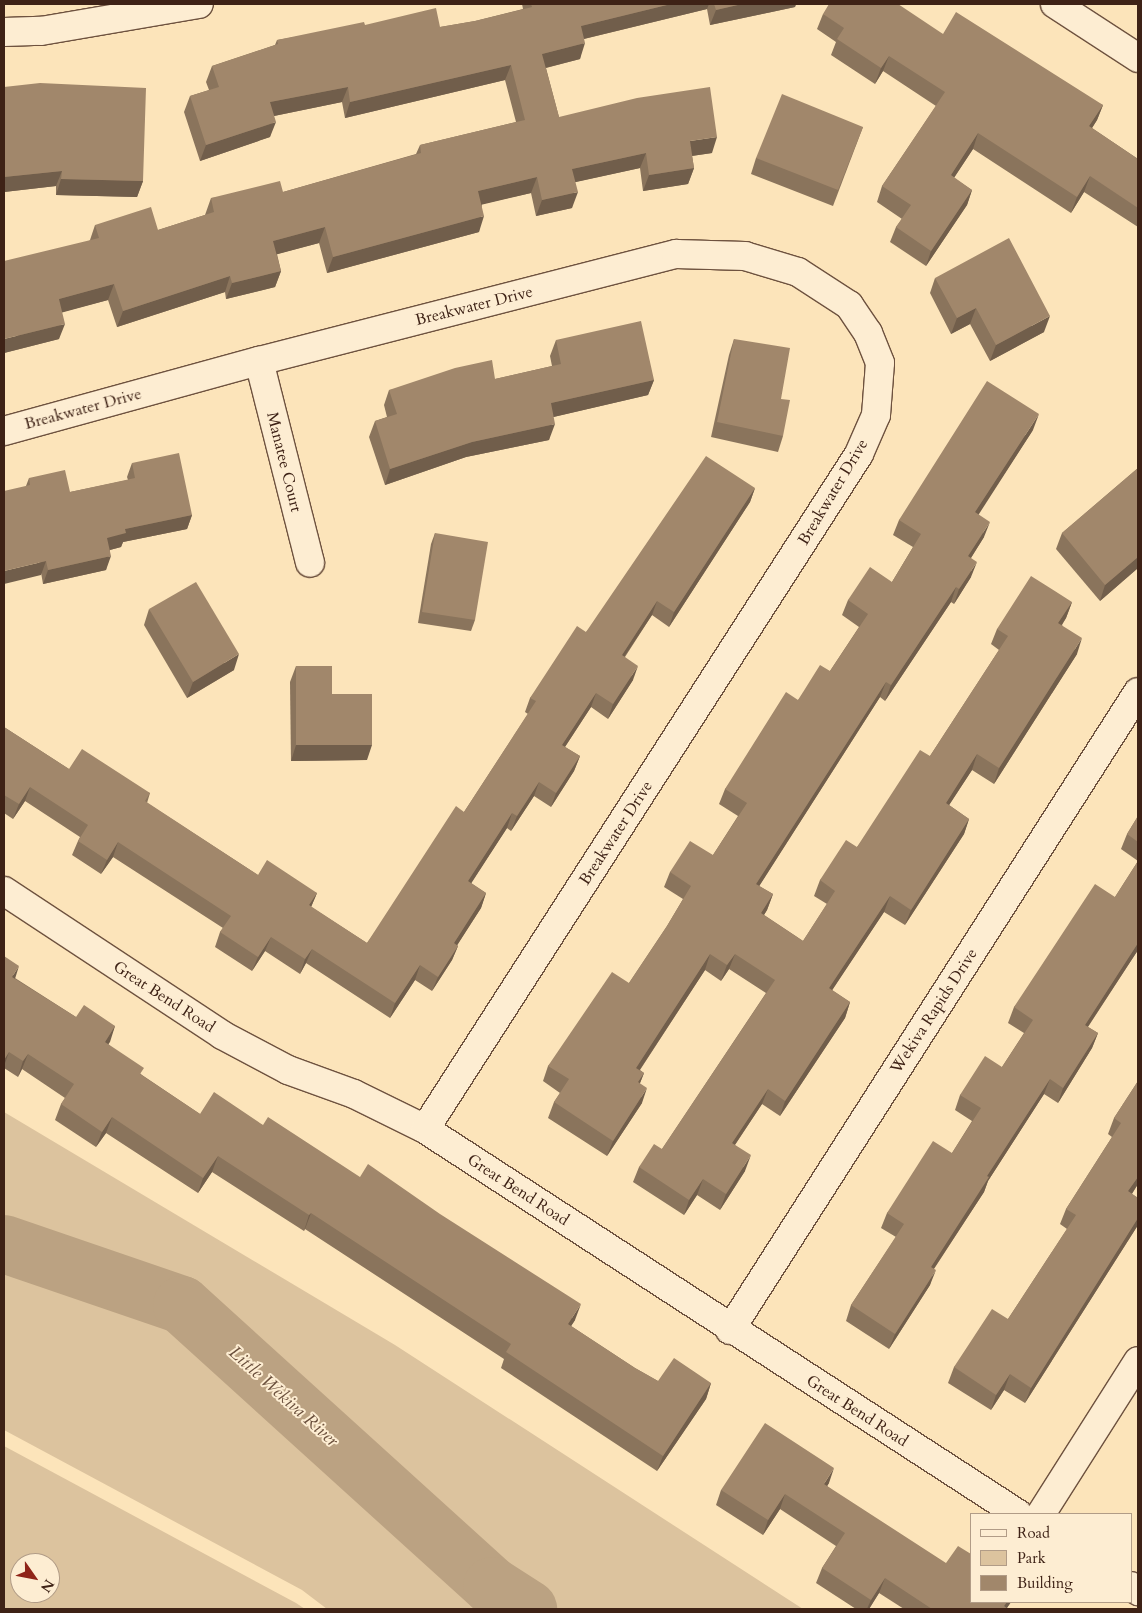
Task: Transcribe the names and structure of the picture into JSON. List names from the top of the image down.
{
  "streets": {
    "street": [
      "Breakwater Drive",
      "Manatee Court",
      "Great Bend Road",
      "Wekiva Rapids Drive"
    ]
  },
  "crossings": [
    ["Breakwater Drive", "Manatee Court"],
    ["Breakwater Drive", "Great Bend Road"],
    ["Great Bend Road", "Wekiva Rapids Drive"]
  ],
  "water": ["Little Wekiva River"],
  "legend": ["Road", "Park", "Building"],
  "north": "bottom right"
}
